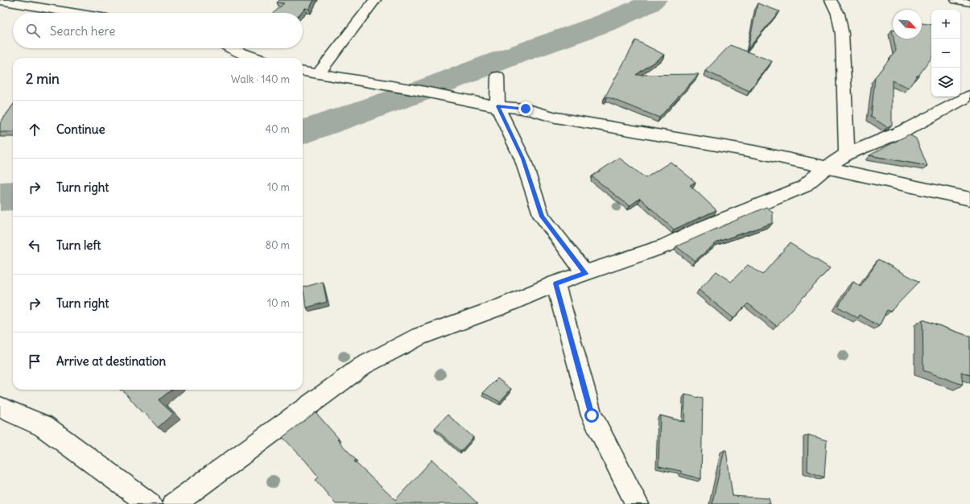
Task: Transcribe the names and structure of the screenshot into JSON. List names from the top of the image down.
{
  "north": "bottom right",
  "page": {
    "map_buttons": ["+", "−"],
    "search": "Search here",
    "heading": ["2 min", "Walk · 140 m"],
    "list": [
      ["Continue", "40 m"],
      ["Turn right", "10 m"],
      ["Turn left", "80 m"],
      ["Turn right", "10 m"],
      "Arrive at destination"
    ]
  }
}
